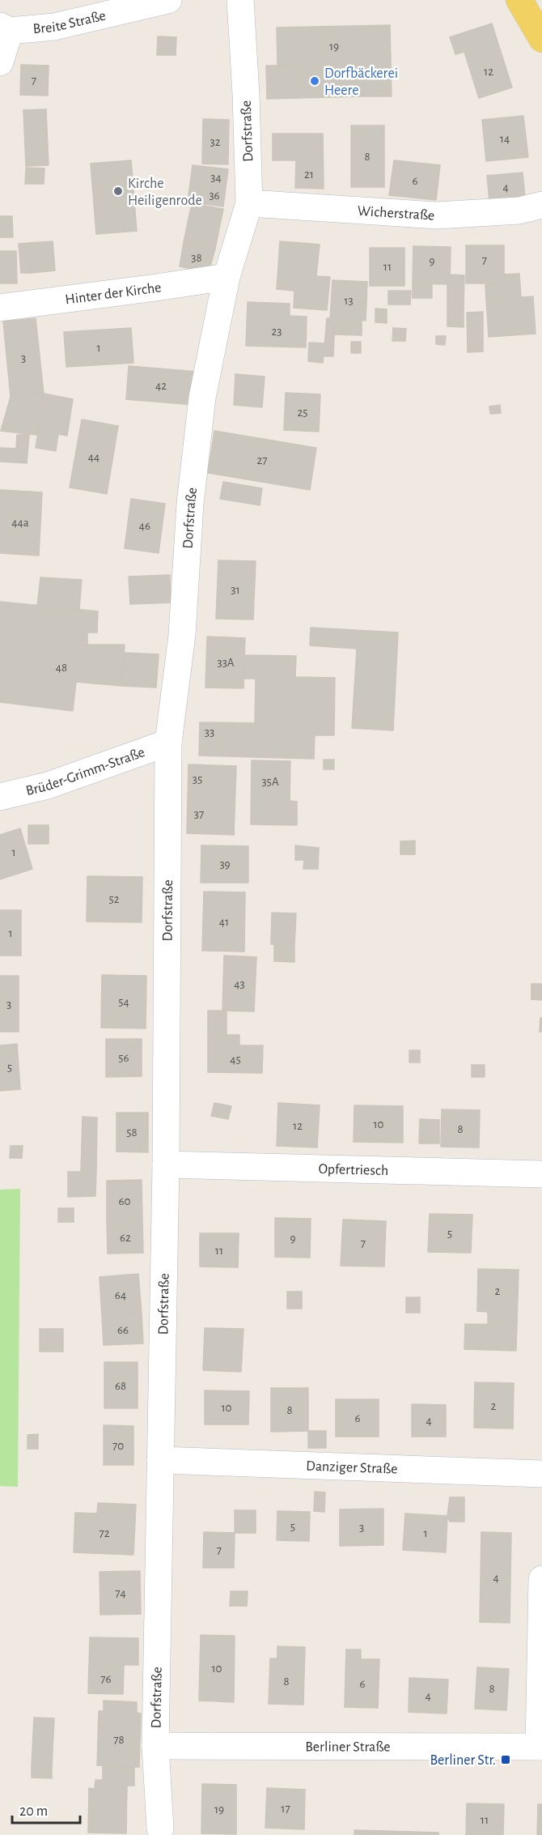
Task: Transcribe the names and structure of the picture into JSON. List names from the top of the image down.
{
  "streets": {
    "street": [
      "Breite Straße",
      "Dorfstraße",
      "Wicherstraße",
      "Hinter der Kirche",
      "Brüder-Grimm-Straße",
      "Opfertriesch",
      "Danziger Straße",
      "Berliner Straße"
    ]
  },
  "crossings": [
    ["Dorfstraße", "Wicherstraße"],
    ["Dorfstraße", "Hinter der Kirche"],
    ["Dorfstraße", "Brüder-Grimm-Straße"],
    ["Dorfstraße", "Opfertriesch"],
    ["Dorfstraße", "Danziger Straße"],
    ["Dorfstraße", "Berliner Straße"]
  ],
  "places": {
    "other": ["Dorfbäckerei Heere", "Kirche Heiligenrode"],
    "transit": ["Berliner Str."]
  },
  "house_numbers": [
    "19",
    "12",
    "7",
    "14",
    "32",
    "8",
    "21",
    "34",
    "6",
    "4",
    "36",
    "38",
    "7",
    "9",
    "11",
    "13",
    "23",
    "1",
    "3",
    "42",
    "25",
    "44",
    "27",
    "44a",
    "46",
    "31",
    "33A",
    "48",
    "33",
    "35",
    "35A",
    "37",
    "1",
    "39",
    "52",
    "41",
    "1",
    "43",
    "54",
    "3",
    "56",
    "45",
    "5",
    "10",
    "12",
    "8",
    "58",
    "60",
    "5",
    "62",
    "9",
    "7",
    "11",
    "2",
    "64",
    "66",
    "68",
    "2",
    "10",
    "8",
    "6",
    "4",
    "70",
    "5",
    "3",
    "72",
    "1",
    "7",
    "4",
    "74",
    "10",
    "76",
    "8",
    "6",
    "8",
    "4",
    "78",
    "17",
    "19",
    "11"
  ],
  "scale_bar": "20 m"
}
